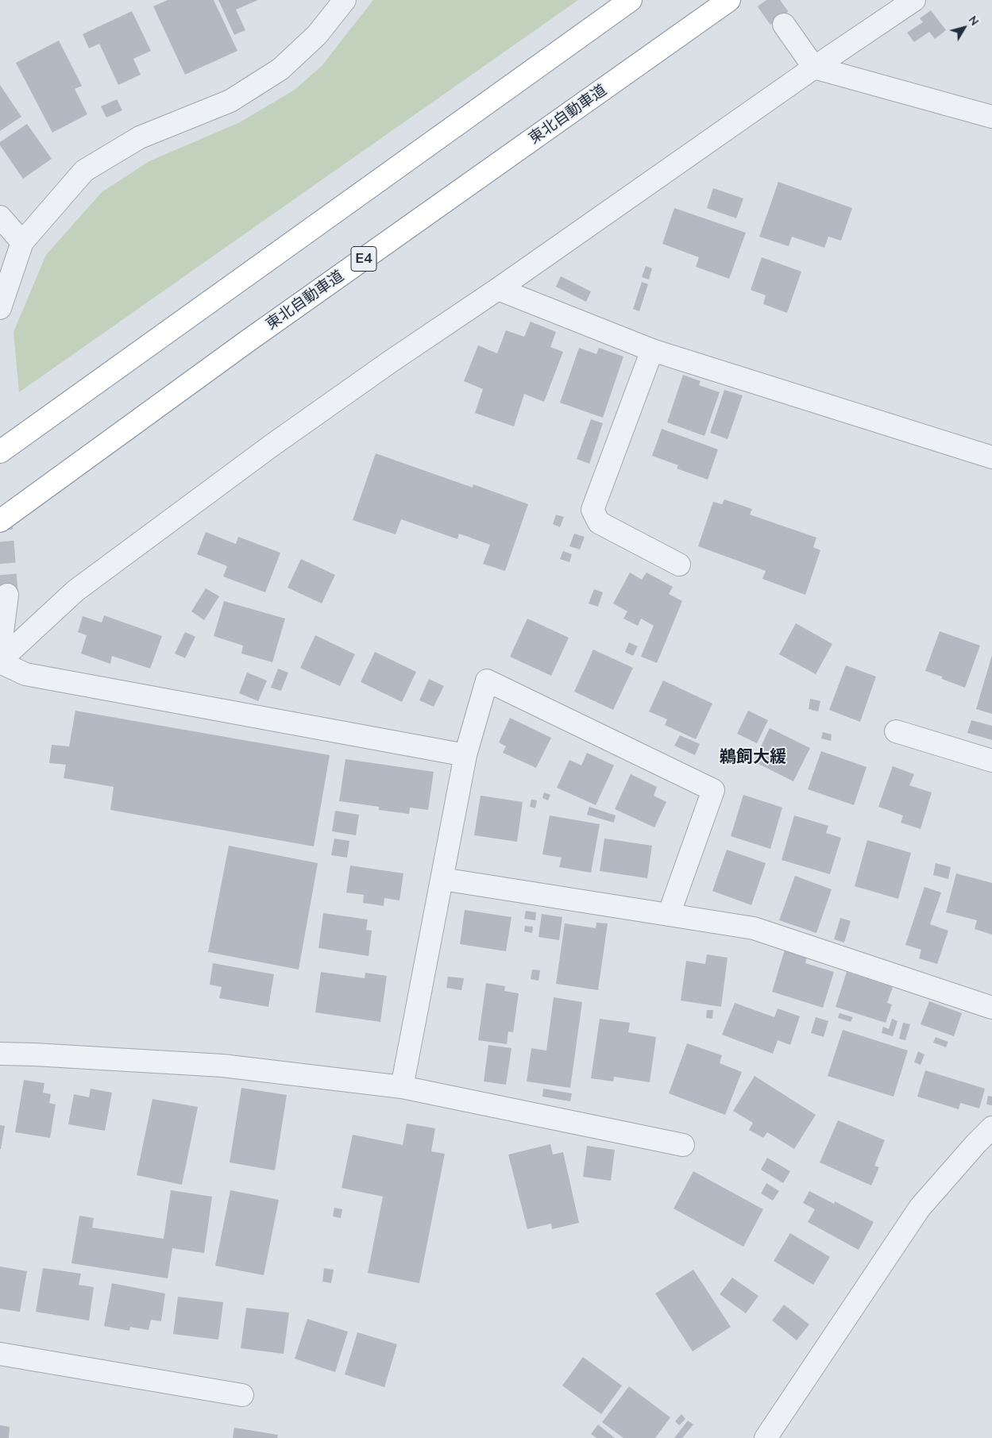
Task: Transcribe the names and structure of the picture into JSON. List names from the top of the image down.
{
  "streets": {
    "highway": ["東北自動車道", "E4"]
  },
  "districts": ["鵜飼大緩"],
  "north": "top right"
}
